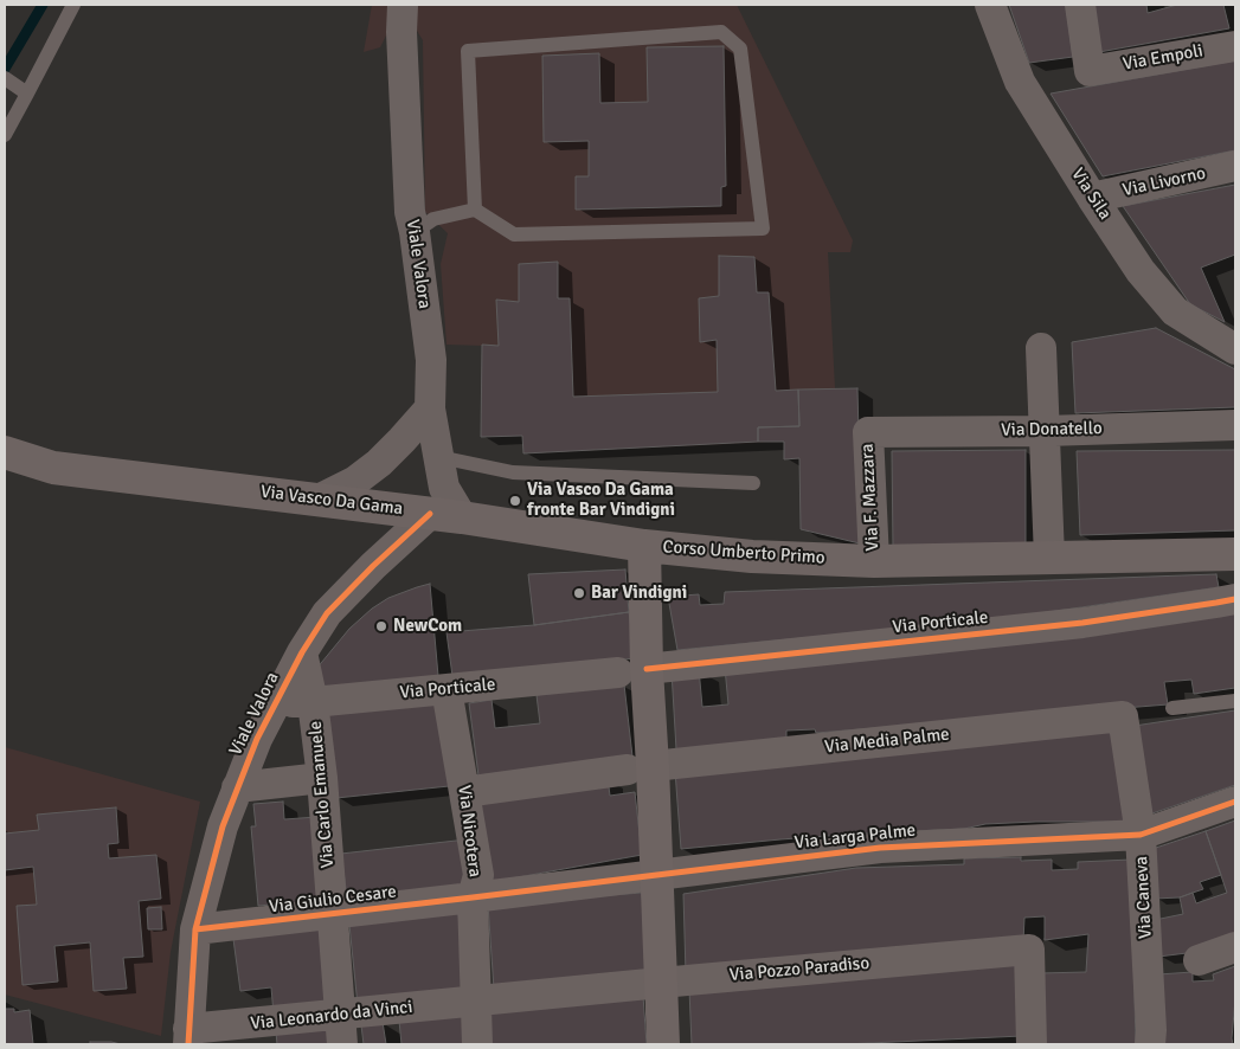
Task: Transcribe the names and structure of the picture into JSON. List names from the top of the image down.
{
  "streets": {
    "main road": ["Via Vasco Da Gama", "Corso Umberto Primo"],
    "street": [
      "Via Empoli",
      "Via Livorno",
      "Via Sila",
      "Viale Valora",
      "Via Donatello",
      "Via F. Mazzara",
      "Via Porticale",
      "Via Media Palme",
      "Via Carlo Emanuele",
      "Via Nicotera",
      "Via Larga Palme",
      "Via Caneva",
      "Via Giulio Cesare",
      "Via Pozzo Paradiso",
      "Via Leonardo da Vinci"
    ]
  },
  "crossings": [
    ["Via Livorno", "Via Sila"],
    ["Viale Valora", "Via Vasco Da Gama"],
    ["Viale Valora", "Via Porticale"],
    ["Viale Valora", "Via Carlo Emanuele"],
    ["Viale Valora", "Via Giulio Cesare"],
    ["Viale Valora", "Via Leonardo da Vinci"],
    ["Via Donatello", "Via F. Mazzara"],
    ["Via F. Mazzara", "Corso Umberto Primo"],
    ["Via Vasco Da Gama", "Corso Umberto Primo"],
    ["Corso Umberto Primo", "Via Porticale"],
    ["Corso Umberto Primo", "Via Media Palme"],
    ["Corso Umberto Primo", "Via Larga Palme"],
    ["Corso Umberto Primo", "Via Pozzo Paradiso"],
    ["Via Porticale", "Via Carlo Emanuele"],
    ["Via Porticale", "Via Nicotera"],
    ["Via Media Palme", "Via Nicotera"],
    ["Via Media Palme", "Via Caneva"],
    ["Via Carlo Emanuele", "Via Giulio Cesare"],
    ["Via Carlo Emanuele", "Via Leonardo da Vinci"],
    ["Via Nicotera", "Via Larga Palme"],
    ["Via Nicotera", "Via Giulio Cesare"],
    ["Via Nicotera", "Via Pozzo Paradiso"],
    ["Via Nicotera", "Via Leonardo da Vinci"],
    ["Via Larga Palme", "Via Caneva"],
    ["Via Larga Palme", "Via Giulio Cesare"],
    ["Via Pozzo Paradiso", "Via Leonardo da Vinci"]
  ],
  "places": ["Via Vasco Da Gama fronte Bar Vindigni", "Bar Vindigni", "NewCom"]
}
